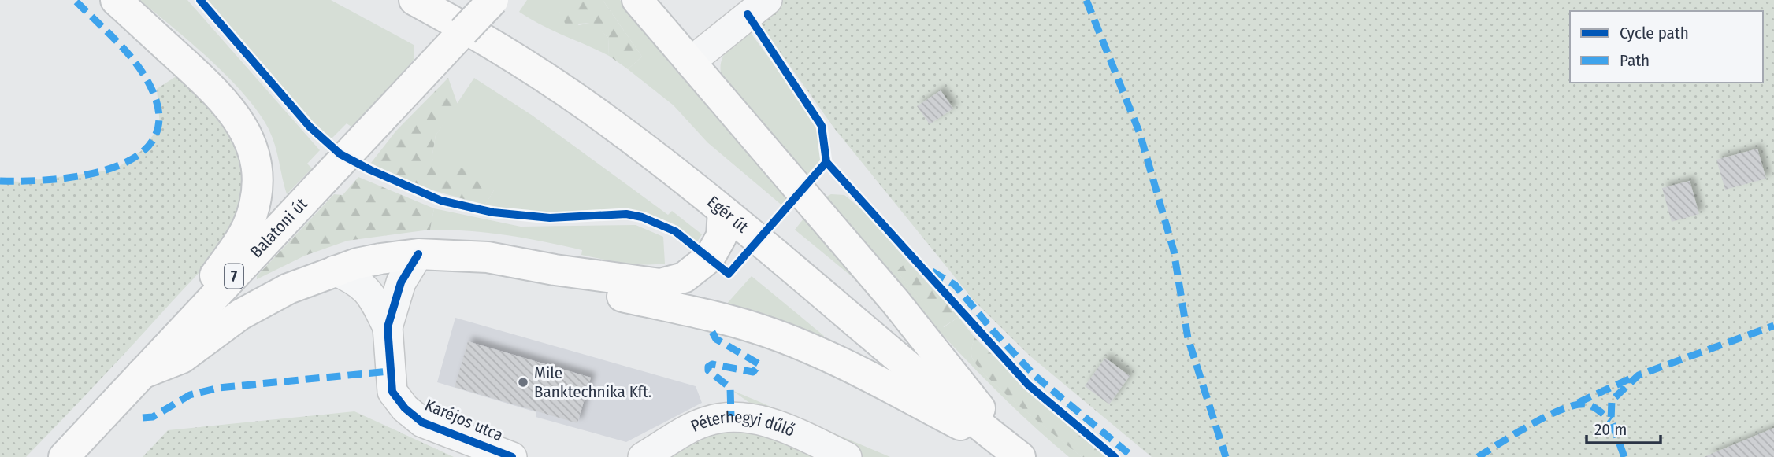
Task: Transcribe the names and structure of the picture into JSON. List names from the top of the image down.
{
  "streets": {
    "main road": ["Egér út", "Balatoni út", "7"],
    "street": ["Karéjos utca", "Péterhegyi dűlő"]
  },
  "places": ["Mile Banktechnika Kft."],
  "legend": ["Cycle path", "Path"],
  "scale_bar": "20 m"
}
